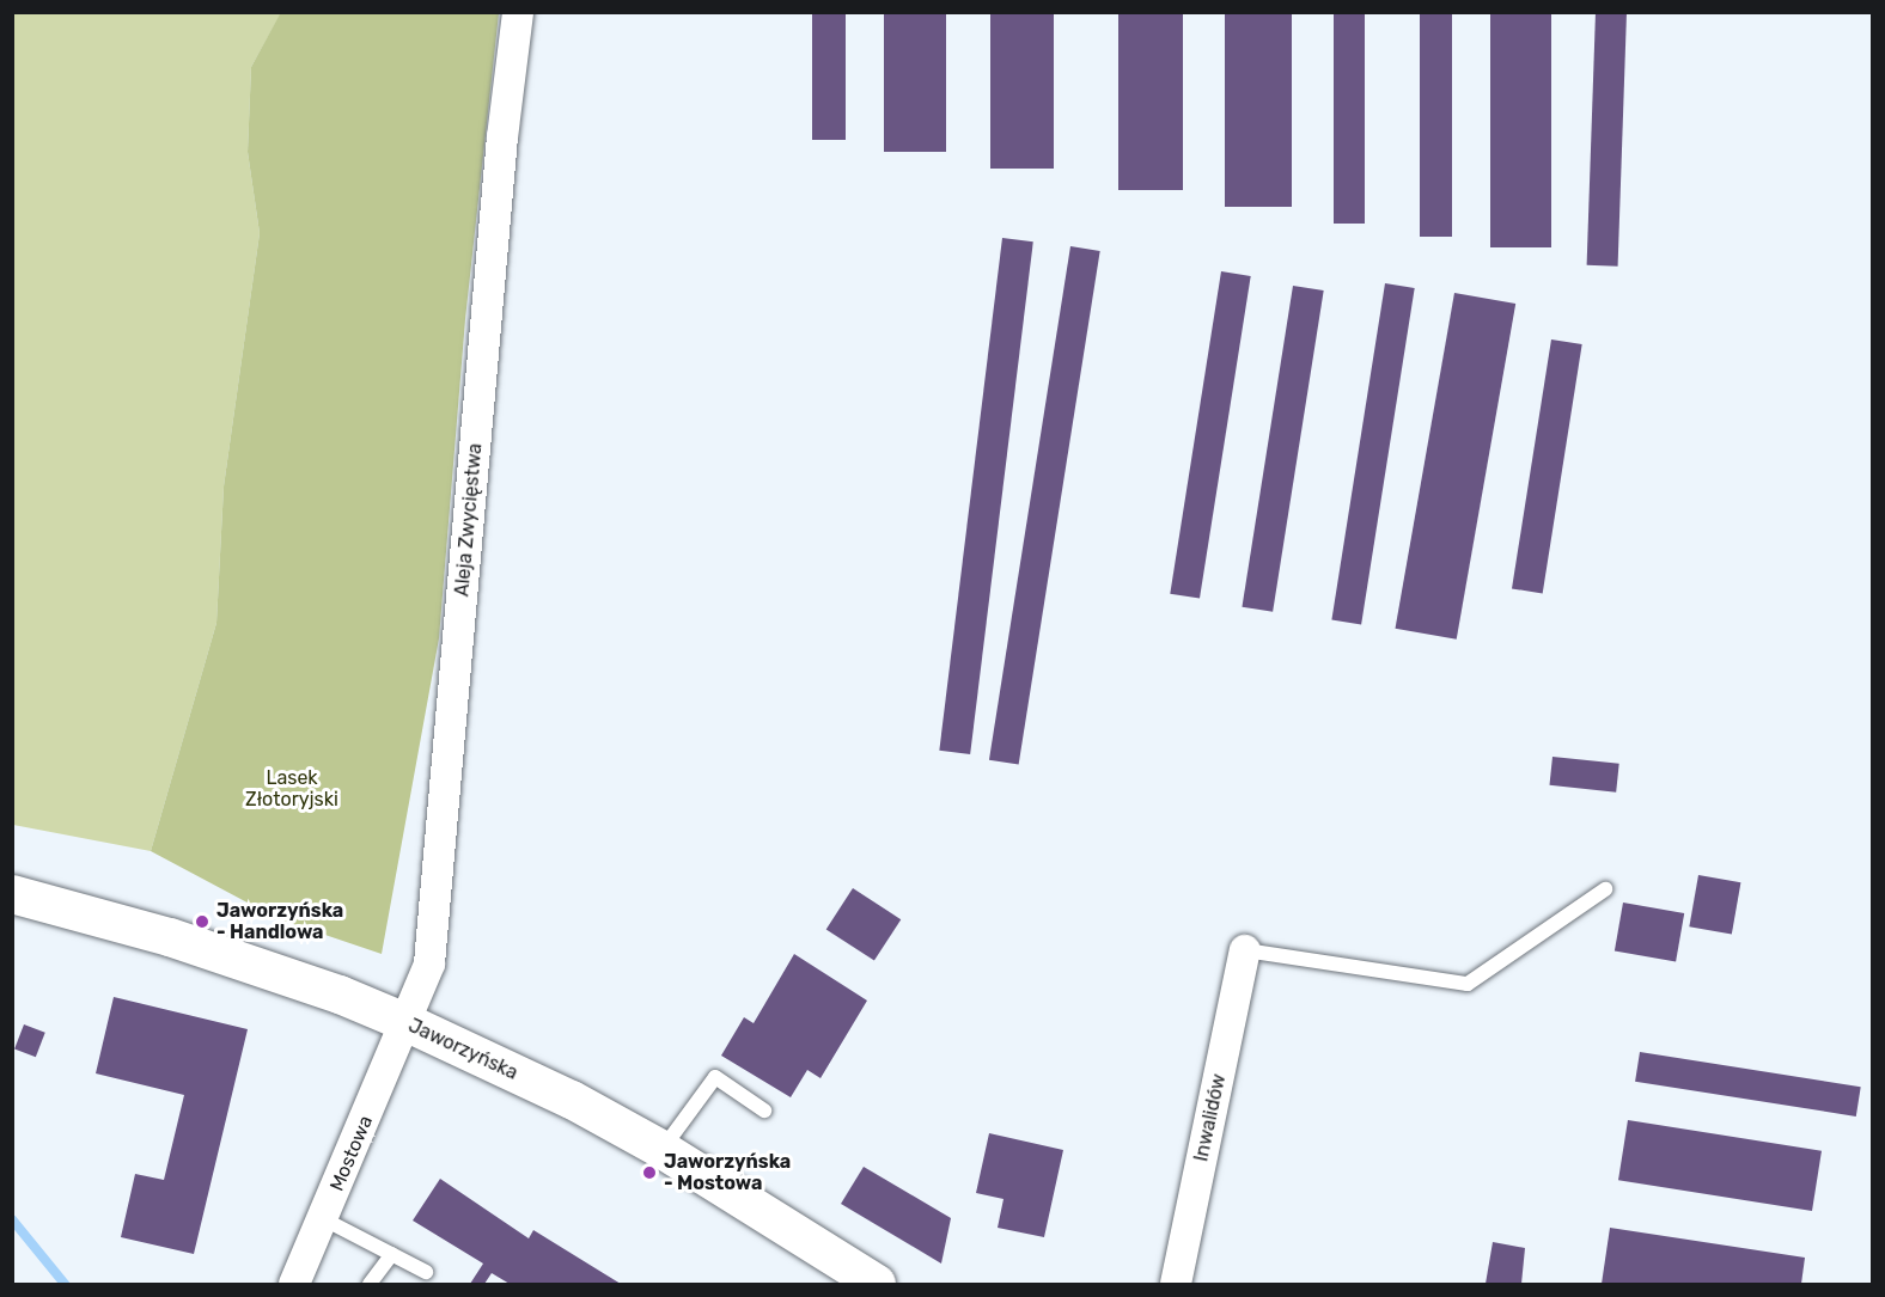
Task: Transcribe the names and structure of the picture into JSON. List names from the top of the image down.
{
  "streets": {
    "street": [
      "Aleja Zwycięstwa",
      "Jaworzyńska",
      "Inwalidów",
      "Mostowa"
    ]
  },
  "crossings": [
    ["Aleja Zwycięstwa", "Jaworzyńska"],
    ["Aleja Zwycięstwa", "Mostowa"],
    ["Jaworzyńska", "Mostowa"]
  ],
  "parks": ["Lasek Złotoryjski"],
  "places": ["Jaworzyńska - Handlowa", "Jaworzyńska - Mostowa"]
}
